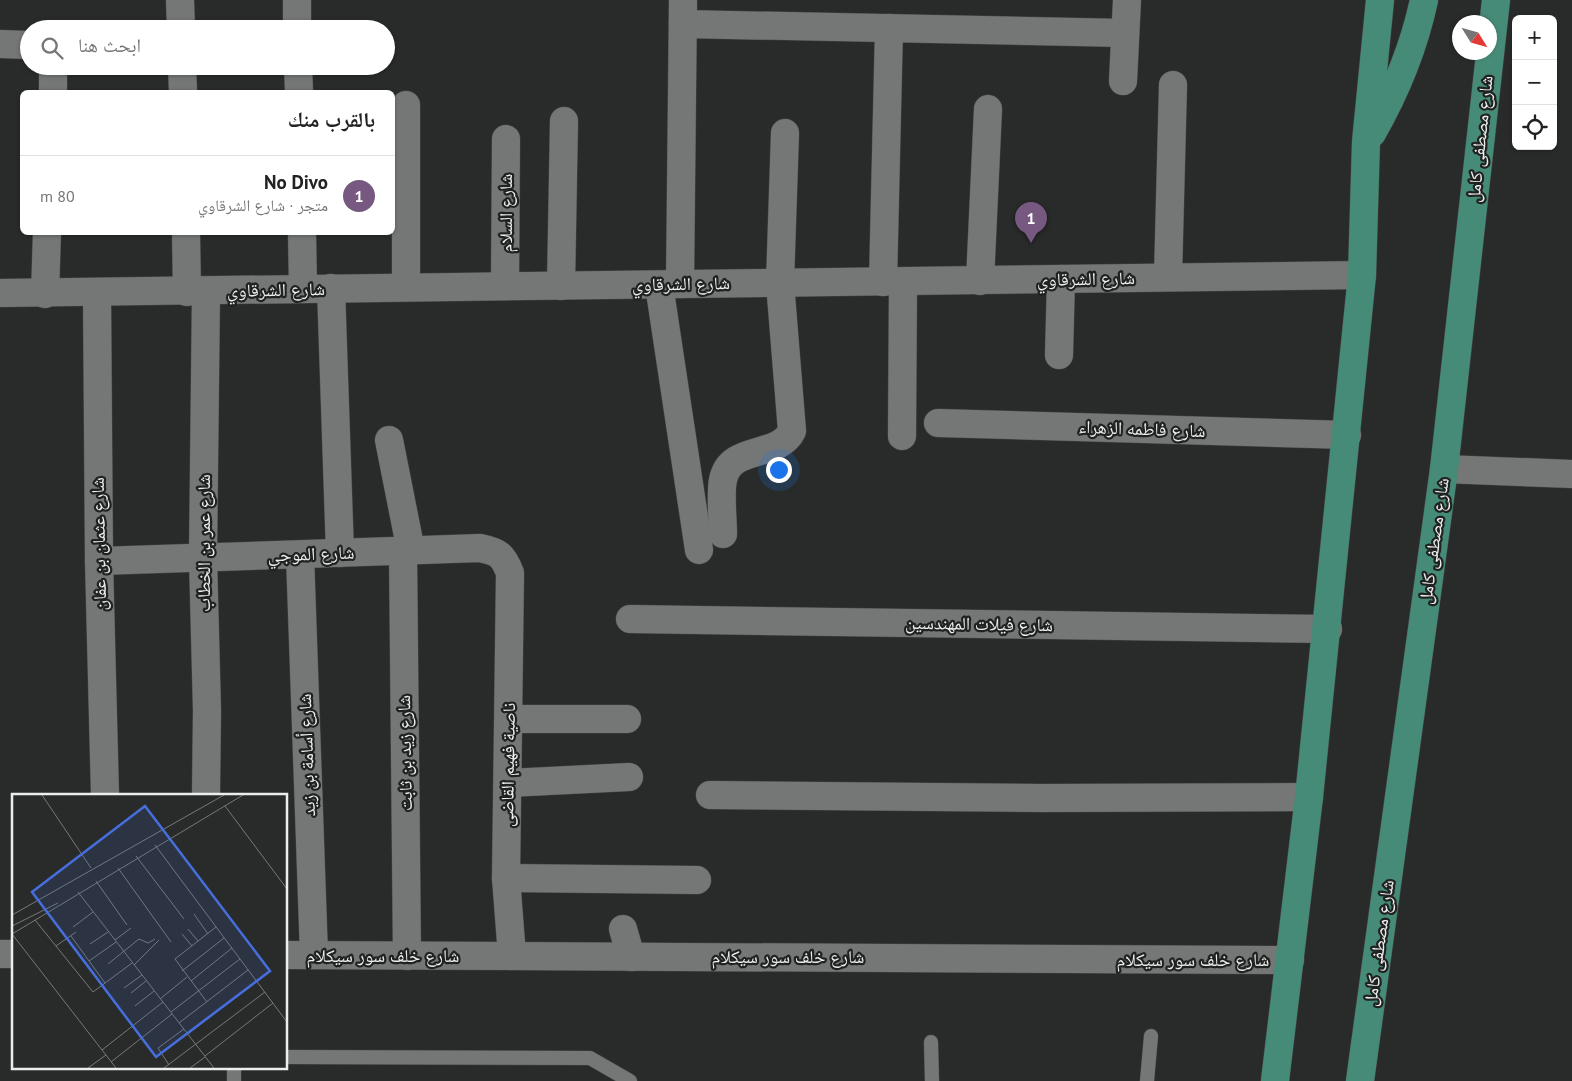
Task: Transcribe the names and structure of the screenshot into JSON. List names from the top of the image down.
{
  "streets": {
    "main road": ["شارع مصطفى كامل"],
    "street": [
      "شارع السلام",
      "شارع الشرقاوي",
      "شارع فاطمه الزهراء",
      "شارع عمر بن الخطاب",
      "شارع عثمان بن عفان",
      "شارع الموجي",
      "شارع فيلات المهندسين",
      "شارع زيد بن ثابت",
      "شارع أسامة بن زيد",
      "ناصية فهيم القاضى",
      "شارع خلف سور سيكلام"
    ]
  },
  "crossings": [
    ["شارع السلام", "شارع الشرقاوي"],
    ["شارع الشرقاوي", "شارع عمر بن الخطاب"],
    ["شارع الشرقاوي", "شارع عثمان بن عفان"],
    ["شارع عمر بن الخطاب", "شارع الموجي"],
    ["شارع عثمان بن عفان", "شارع الموجي"],
    ["شارع الموجي", "شارع زيد بن ثابت"],
    ["شارع الموجي", "شارع أسامة بن زيد"],
    ["شارع الموجي", "ناصية فهيم القاضى"],
    ["شارع زيد بن ثابت", "شارع خلف سور سيكلام"],
    ["شارع أسامة بن زيد", "شارع خلف سور سيكلام"],
    ["ناصية فهيم القاضى", "شارع خلف سور سيكلام"]
  ],
  "north": "bottom right",
  "page": {
    "map_buttons": ["+", "−"],
    "search": "ابحث هنا",
    "heading": "بالقرب منك",
    "list": [
      {
        "mark": "1",
        "name": "No Divo",
        "note": "متجر · شارع الشرقاوي",
        "value": "80 m"
      }
    ],
    "pins": "1"
  }
}
